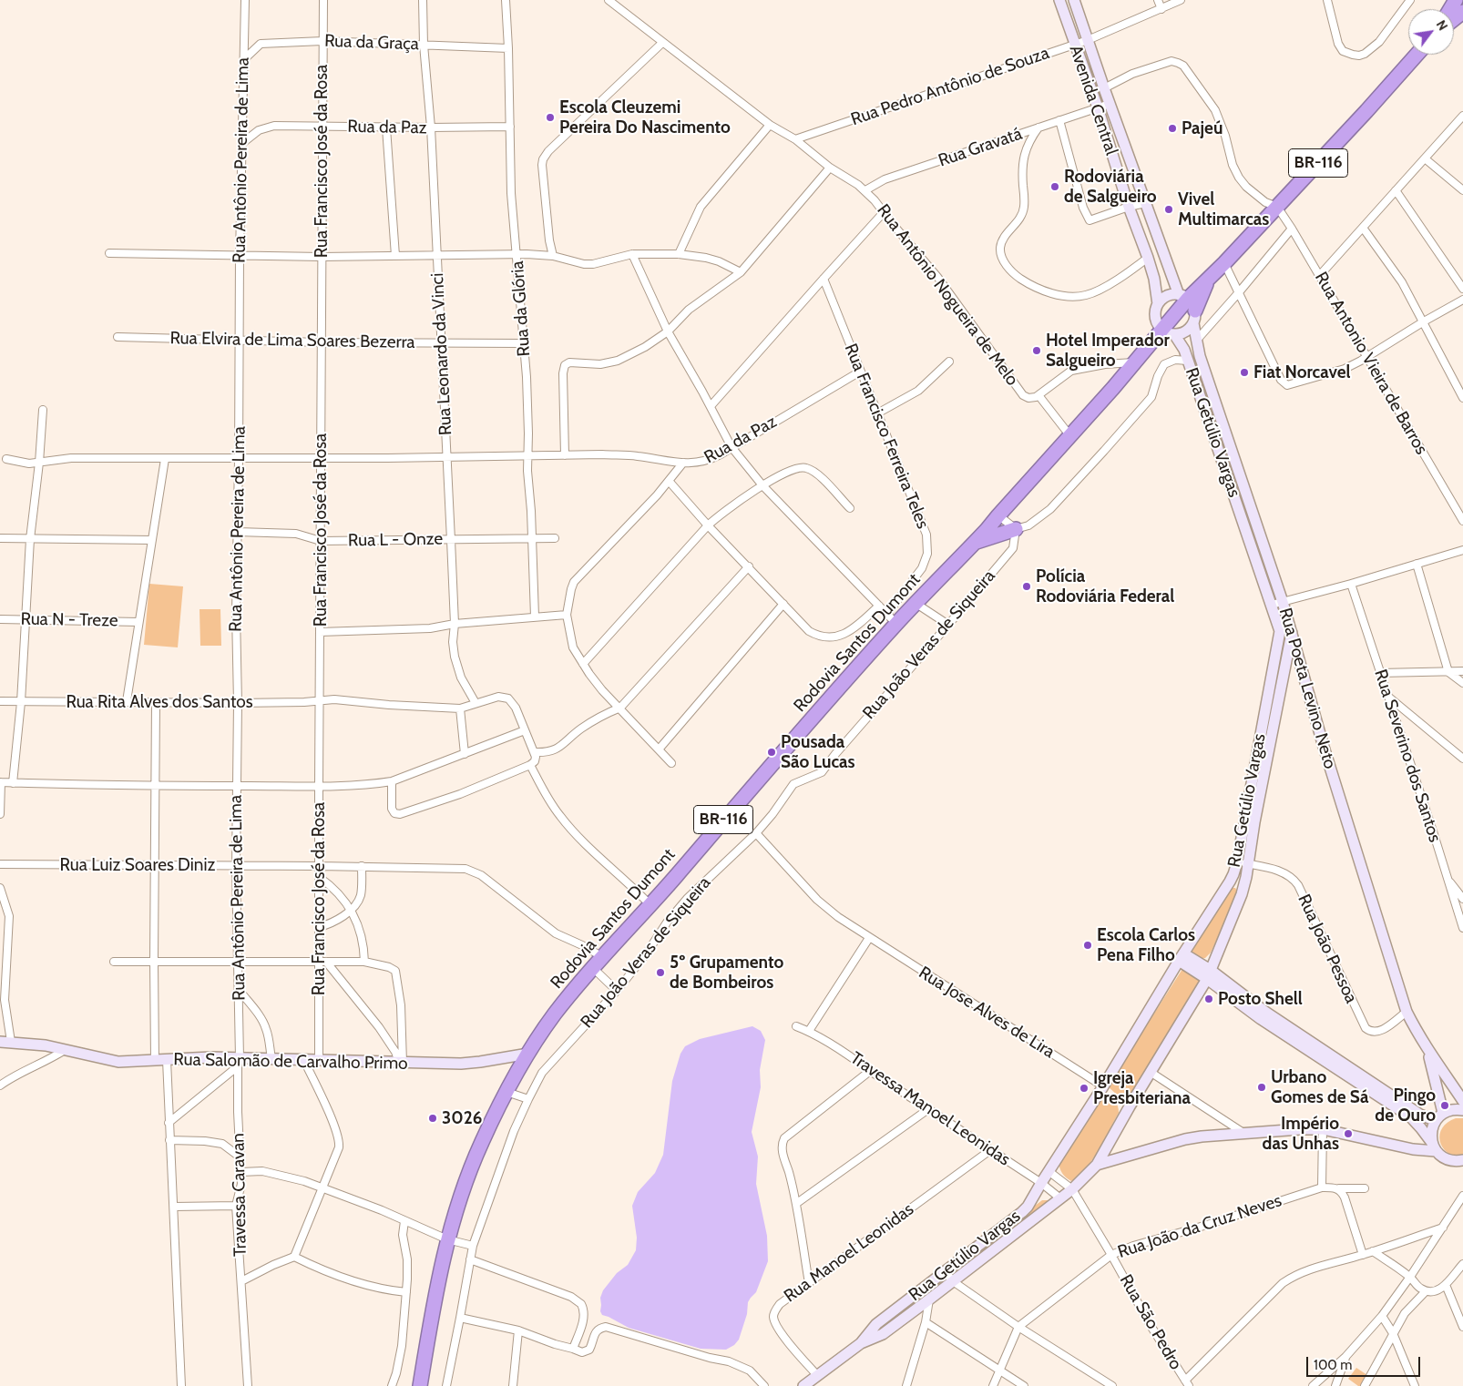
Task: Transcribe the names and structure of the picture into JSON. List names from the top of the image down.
{
  "streets": {
    "highway": ["BR-116", "Rodovia Santos Dumont"],
    "main road": [
      "Avenida Central",
      "Rua Getúlio Vargas",
      "Rua Poeta Levino Neto",
      "Rua Salomão de Carvalho Primo"
    ],
    "street": [
      "Rua da Graça",
      "Rua Pedro Antônio de Souza",
      "Rua da Paz",
      "Rua Gravatá",
      "Rua Antônio Pereira de Lima",
      "Rua Francisco José da Rosa",
      "Rua Antônio Nogueira de Melo",
      "Rua da Glória",
      "Rua Elvira de Lima Soares Bezerra",
      "Rua Leonardo da Vinci",
      "Rua Antonio Vieira de Barros",
      "Rua Francisco Ferreira Teles",
      "Rua L - Onze",
      "Rua N - Treze",
      "Rua João Veras de Siqueira",
      "Rua Rita Alves dos Santos",
      "Rua Severino dos Santos",
      "Rua Luiz Soares Diniz",
      "Rua João Pessoa",
      "Rua Jose Alves de Lira",
      "Travessa Manoel Leonidas",
      "Travessa Caravan",
      "Rua João da Cruz Neves",
      "Rua Manoel Leonidas",
      "Rua São Pedro"
    ]
  },
  "crossings": [
    ["Rua da Graça", "Rua Antônio Pereira de Lima"],
    ["Rua da Graça", "Rua Francisco José da Rosa"],
    ["Rua da Graça", "Rua da Glória"],
    ["Rua da Graça", "Rua Leonardo da Vinci"],
    ["Rua Pedro Antônio de Souza", "Avenida Central"],
    ["Rua Pedro Antônio de Souza", "Rua Antônio Nogueira de Melo"],
    ["Avenida Central", "Rua Gravatá"],
    ["Avenida Central", "Rua Getúlio Vargas"],
    ["Avenida Central", "Rodovia Santos Dumont"],
    ["Avenida Central", "Rua Poeta Levino Neto"],
    ["Rua da Paz", "Rua Antônio Pereira de Lima"],
    ["Rua da Paz", "Rua Francisco José da Rosa"],
    ["Rua da Paz", "Rua da Glória"],
    ["Rua da Paz", "Rua Leonardo da Vinci"],
    ["Rua da Paz", "Rua Francisco Ferreira Teles"],
    ["Rua Gravatá", "Rua Antônio Nogueira de Melo"],
    ["Rua Antônio Pereira de Lima", "Rua Elvira de Lima Soares Bezerra"],
    ["Rua Antônio Pereira de Lima", "Rua L - Onze"],
    ["Rua Antônio Pereira de Lima", "Rua Rita Alves dos Santos"],
    ["Rua Antônio Pereira de Lima", "Rua Luiz Soares Diniz"],
    ["Rua Antônio Pereira de Lima", "Rua Salomão de Carvalho Primo"],
    ["Rua Antônio Pereira de Lima", "Travessa Caravan"],
    ["Rua Francisco José da Rosa", "Rua Elvira de Lima Soares Bezerra"],
    ["Rua Francisco José da Rosa", "Rua L - Onze"],
    ["Rua Francisco José da Rosa", "Rua Rita Alves dos Santos"],
    ["Rua Francisco José da Rosa", "Rua Luiz Soares Diniz"],
    ["Rua Francisco José da Rosa", "Rua Salomão de Carvalho Primo"],
    ["BR-116", "Rua Antonio Vieira de Barros"],
    ["Rua da Glória", "Rua Elvira de Lima Soares Bezerra"],
    ["Rua da Glória", "Rua L - Onze"],
    ["Rua Elvira de Lima Soares Bezerra", "Rua Leonardo da Vinci"],
    ["Rua Leonardo da Vinci", "Rua L - Onze"],
    ["Rua Getúlio Vargas", "Rodovia Santos Dumont"],
    ["Rua Getúlio Vargas", "Rua Poeta Levino Neto"],
    ["Rua Getúlio Vargas", "Rua João Pessoa"],
    ["Rua Getúlio Vargas", "Rua Jose Alves de Lira"],
    ["Rua Getúlio Vargas", "Travessa Manoel Leonidas"],
    ["Rua Getúlio Vargas", "Rua São Pedro"],
    ["Rua Francisco Ferreira Teles", "Rodovia Santos Dumont"],
    ["Rodovia Santos Dumont", "Rua Poeta Levino Neto"],
    ["Rodovia Santos Dumont", "Rua Luiz Soares Diniz"],
    ["Rodovia Santos Dumont", "Rua Salomão de Carvalho Primo"],
    ["Rua João Veras de Siqueira", "Rua Jose Alves de Lira"],
    ["Rua Poeta Levino Neto", "Rua João Pessoa"],
    ["Rua Salomão de Carvalho Primo", "Travessa Caravan"],
    ["Travessa Manoel Leonidas", "Rua Manoel Leonidas"],
    ["Rua João da Cruz Neves", "Rua São Pedro"]
  ],
  "places": [
    "Escola Cleuzemi Pereira Do Nascimento",
    "Pajeú",
    "Rodoviária de Salgueiro",
    "Vivel Multimarcas",
    "Hotel Imperador Salgueiro",
    "Fiat Norcavel",
    "Polícia Rodoviária Federal",
    "Pousada São Lucas",
    "Escola Carlos Pena Filho",
    "5º Grupamento de Bombeiros",
    "Posto Shell",
    "Urbano Gomes de Sá",
    "Igreja Presbiteriana",
    "Pingo de Ouro",
    "3026",
    "Império das Unhas"
  ],
  "scale_bar": "100 m",
  "north": "top right"
}
